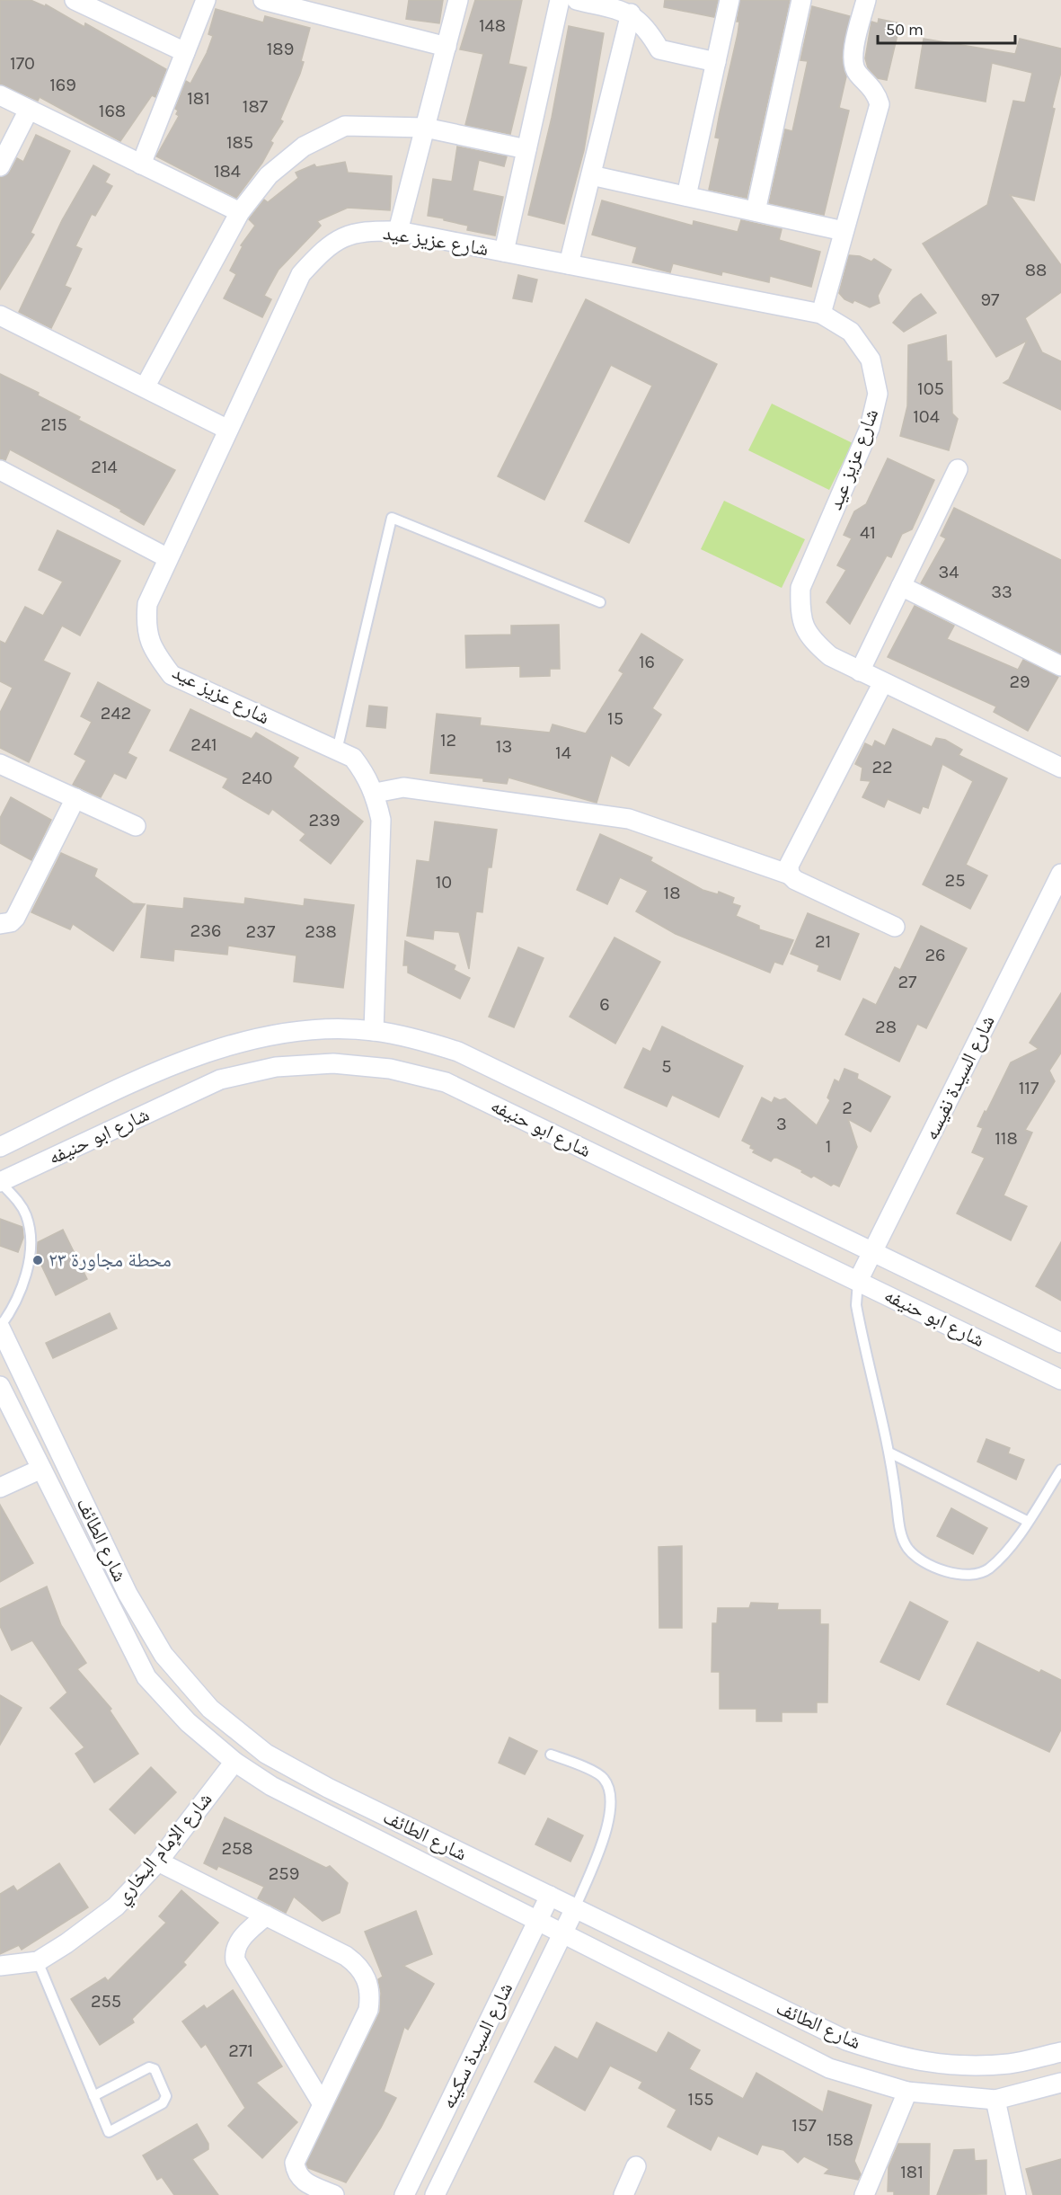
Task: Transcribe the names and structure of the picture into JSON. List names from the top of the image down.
{
  "streets": {
    "street": [
      "شارع عزيز عيد",
      "شارع السيدة نفيسه",
      "شارع ابو حنيفه",
      "شارع الطائف",
      "شارع الإمام البخاري",
      "شارع السيدة سكينه"
    ]
  },
  "crossings": [
    ["شارع عزيز عيد", "شارع ابو حنيفه"],
    ["شارع السيدة نفيسه", "شارع ابو حنيفه"],
    ["شارع الطائف", "شارع الإمام البخاري"],
    ["شارع الطائف", "شارع السيدة سكينه"]
  ],
  "places": ["محطة مجاورة ٢٣"],
  "house_numbers": [
    "148",
    "189",
    "170",
    "169",
    "181",
    "187",
    "168",
    "185",
    "184",
    "88",
    "97",
    "105",
    "104",
    "215",
    "214",
    "41",
    "34",
    "33",
    "16",
    "29",
    "242",
    "15",
    "12",
    "241",
    "13",
    "14",
    "22",
    "240",
    "239",
    "25",
    "10",
    "18",
    "236",
    "237",
    "238",
    "21",
    "26",
    "27",
    "6",
    "28",
    "5",
    "117",
    "2",
    "3",
    "118",
    "1",
    "258",
    "259",
    "255",
    "271",
    "155",
    "157",
    "158",
    "181"
  ],
  "scale_bar": "50 m"
}
